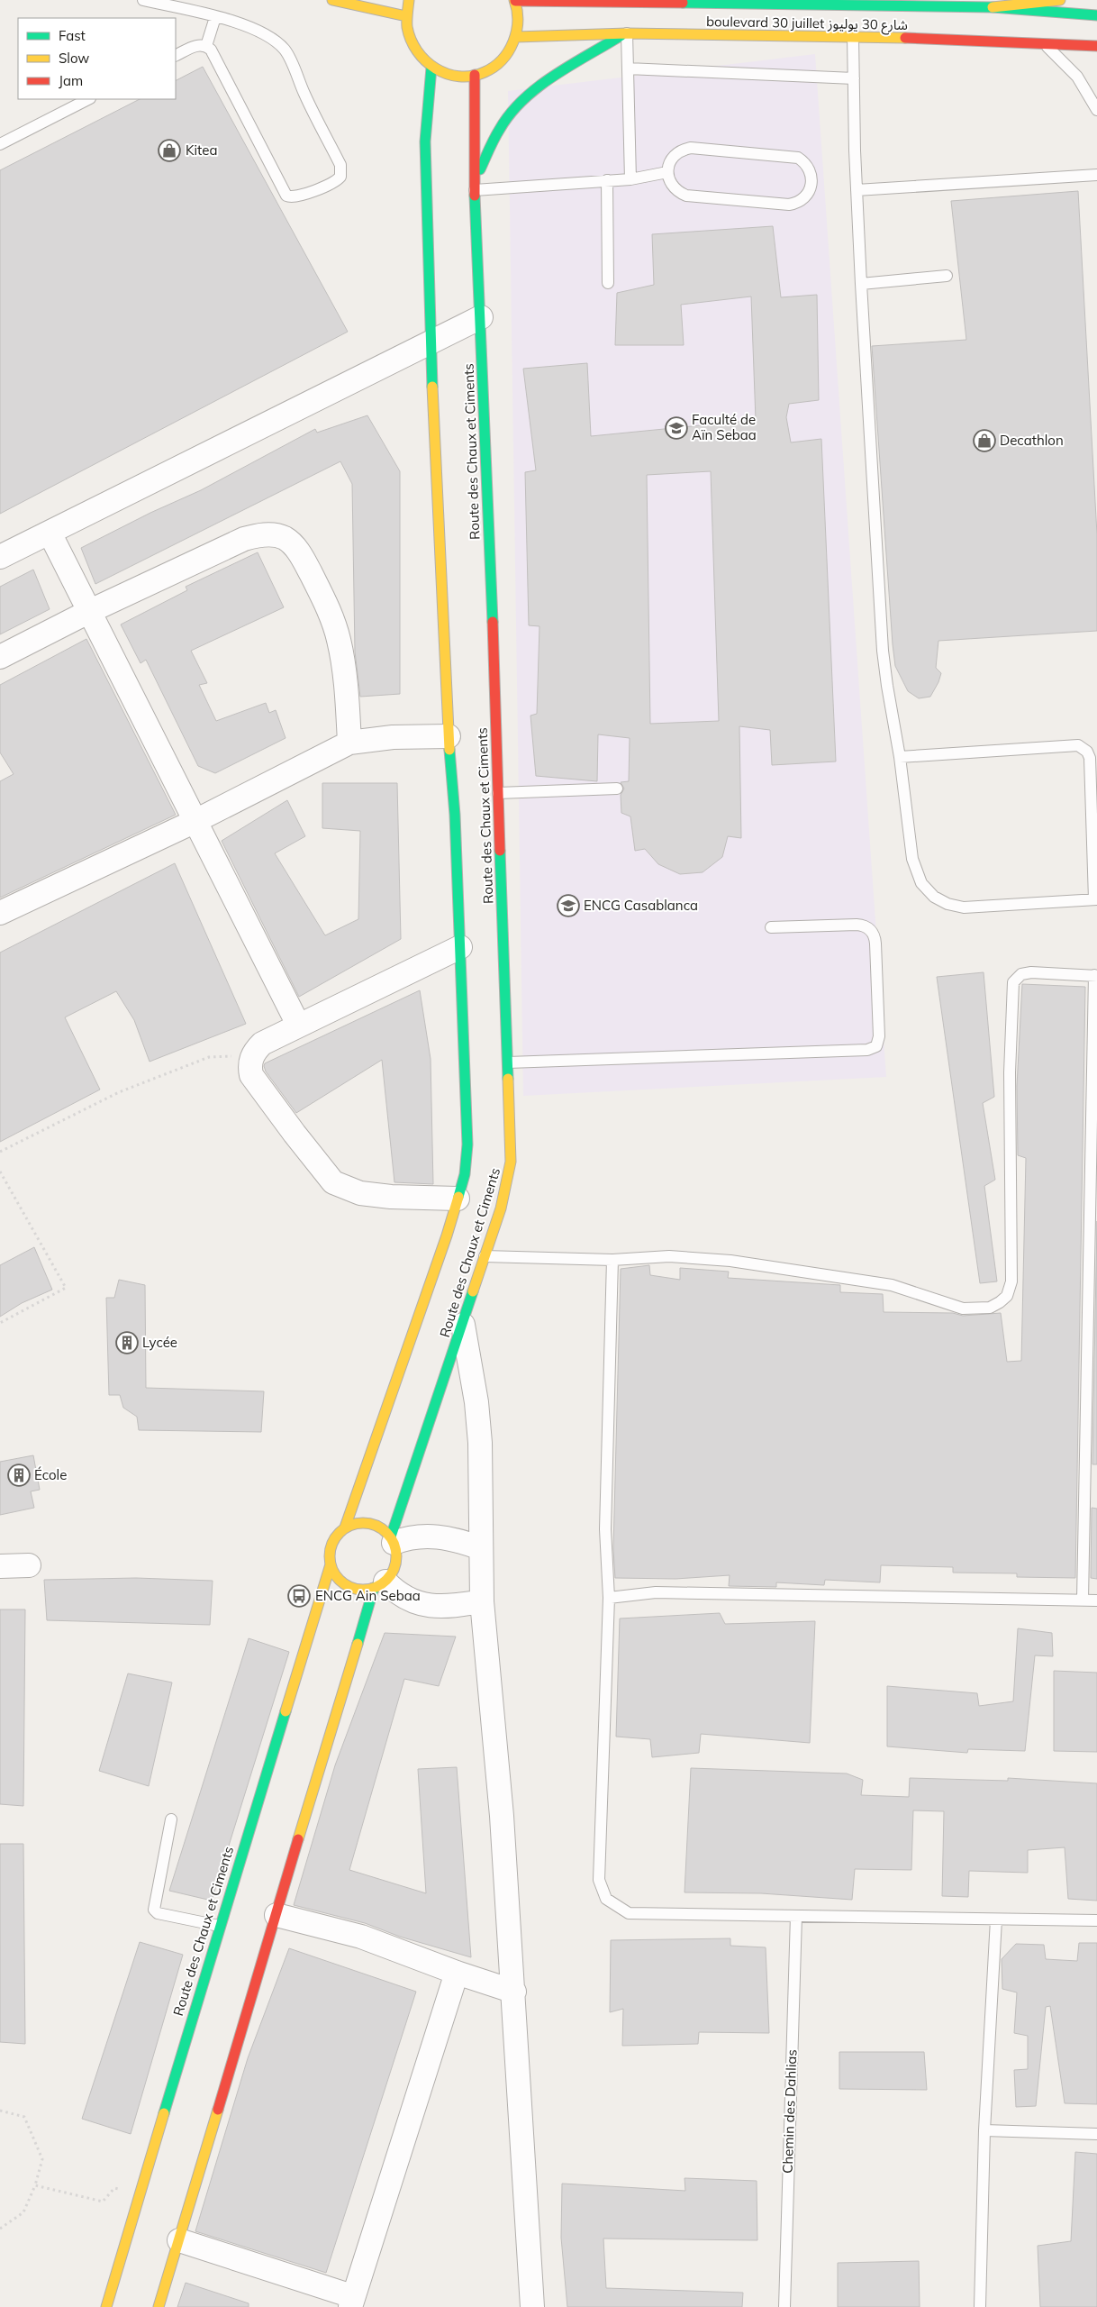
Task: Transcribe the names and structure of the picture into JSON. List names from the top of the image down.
{
  "streets": {
    "main road": ["boulevard 30 juillet شارع 30 يوليوز", "Route des Chaux et Ciments"],
    "lane": ["Chemin des Dahlias"]
  },
  "places": {
    "shop": ["Kitea", "Decathlon"],
    "school or university": ["Faculté de Aïn Sebaa", "ENCG Casablanca"],
    "building": ["Lycée", "École"],
    "bus stop": ["ENCG Ain Sebaa"]
  },
  "legend": ["Fast", "Slow", "Jam"]
}
